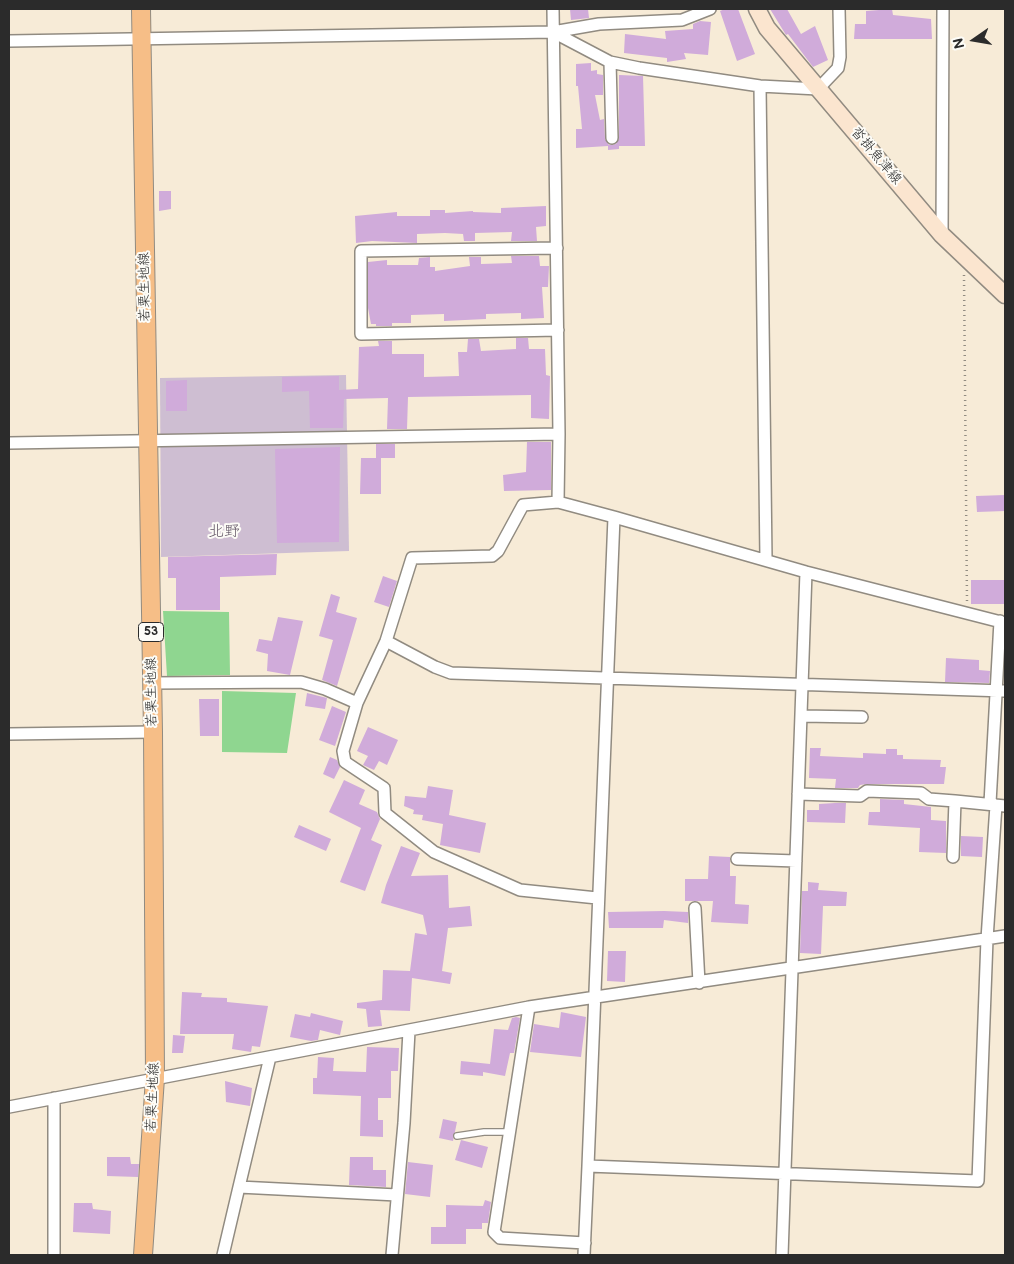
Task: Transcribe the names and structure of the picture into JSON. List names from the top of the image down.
{
  "streets": {
    "main road": ["沓掛魚津線", "若栗生地線", "53"]
  },
  "districts": ["北野"],
  "north": "left"
}
